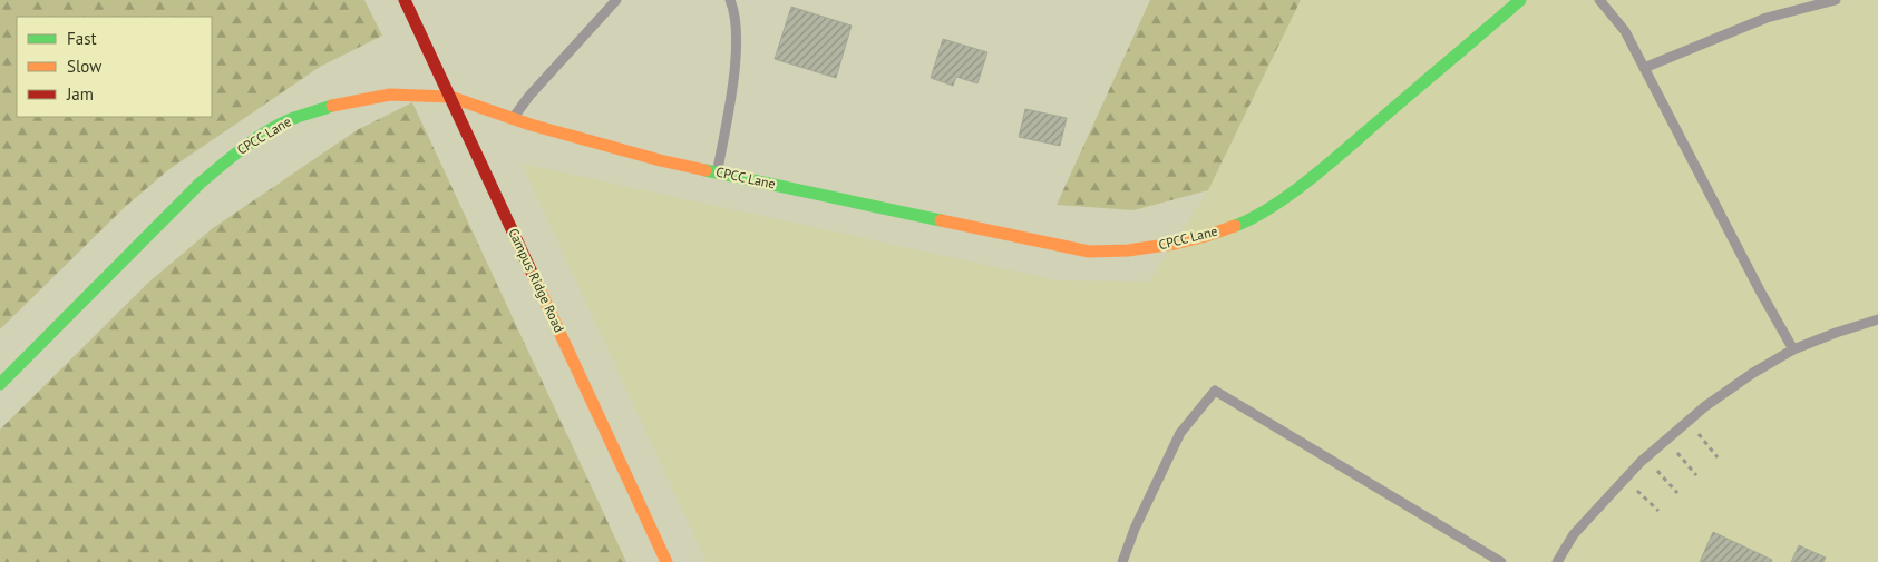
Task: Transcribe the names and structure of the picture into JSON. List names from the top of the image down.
{
  "streets": {
    "street": ["CPCC Lane", "Campus Ridge Road"]
  },
  "crossings": [
    ["CPCC Lane", "Campus Ridge Road"]
  ],
  "legend": ["Fast", "Slow", "Jam"]
}
